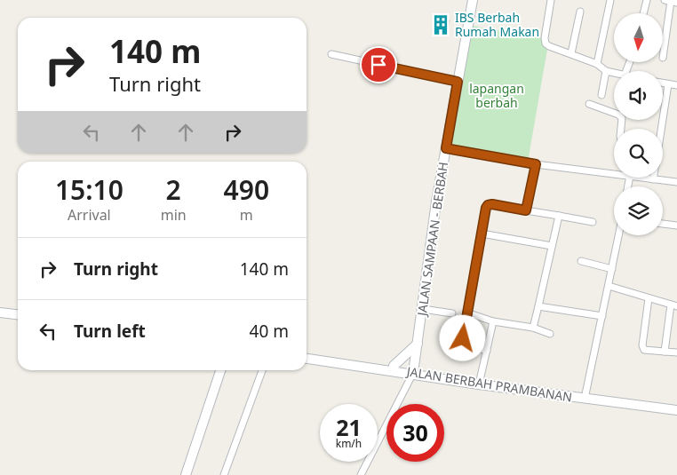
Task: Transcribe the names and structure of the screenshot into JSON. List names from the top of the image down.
{
  "streets": {
    "main road": ["JALAN SAMPAAN - BERBAH", "JALAN BERBAH PRAMBANAN"]
  },
  "crossings": [
    ["JALAN SAMPAAN - BERBAH", "JALAN BERBAH PRAMBANAN"]
  ],
  "parks": ["lapangan berbah"],
  "places": {
    "building": ["IBS Berbah Rumah Makan"]
  },
  "north": "bottom",
  "page": {
    "turn": ["140 m", "Turn right"],
    "eta": [
      "15:10",
      "Arrival",
      "2",
      "min",
      "490",
      "m"
    ],
    "list": [
      {
        "name": "Turn right",
        "value": "140 m"
      },
      {
        "name": "Turn left",
        "value": "40 m"
      }
    ],
    "speed": "21 km/h",
    "limit": "30"
  }
}
